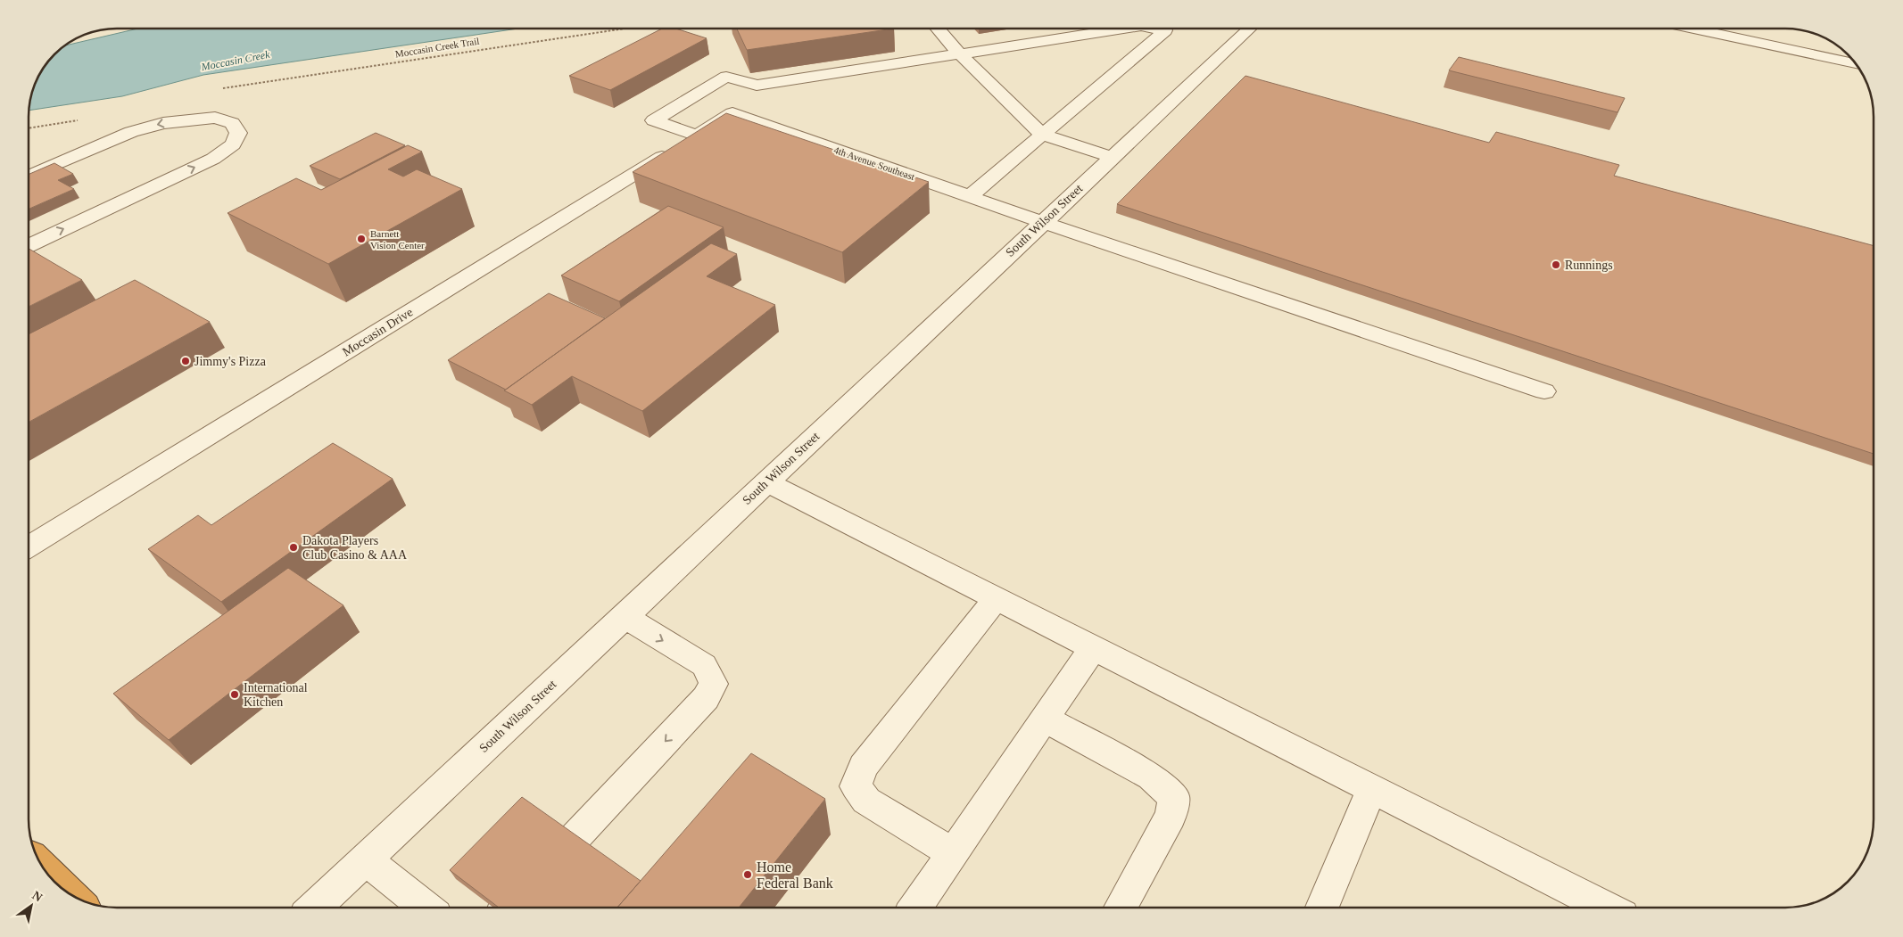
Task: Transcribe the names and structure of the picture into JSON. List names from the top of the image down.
{
  "streets": {
    "street": ["4th Avenue Southeast", "South Wilson Street", "Moccasin Drive"],
    "path": ["Moccasin Creek Trail"]
  },
  "crossings": [
    ["4th Avenue Southeast", "South Wilson Street"],
    ["4th Avenue Southeast", "Moccasin Drive"]
  ],
  "water": ["Moccasin Creek"],
  "places": [
    "Barnett Vision Center",
    "Runnings",
    "Jimmy's Pizza",
    "Dakota Players Club Casino & AAA",
    "International Kitchen",
    "Home Federal Bank"
  ],
  "north": "top right"
}
